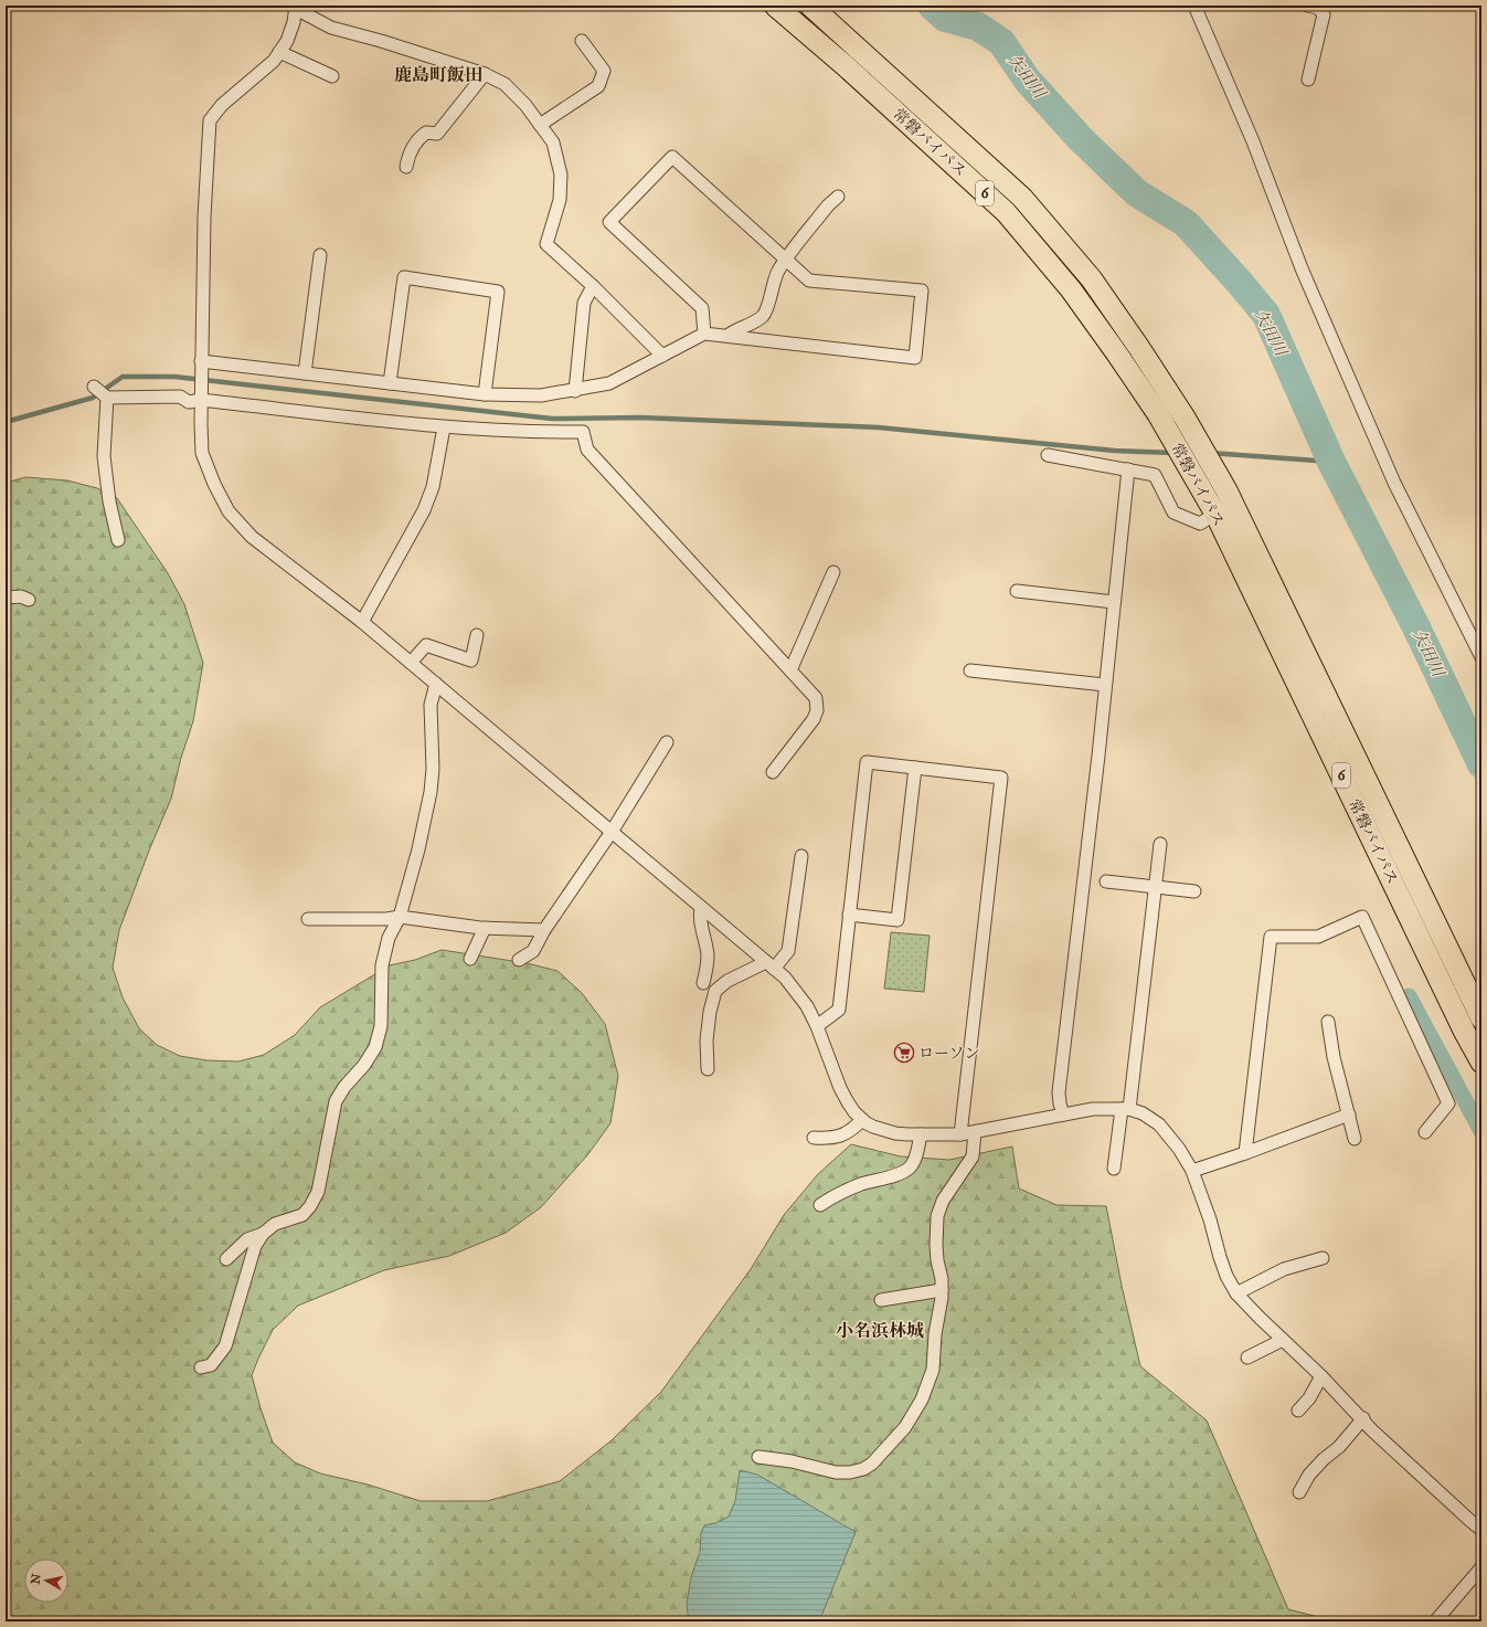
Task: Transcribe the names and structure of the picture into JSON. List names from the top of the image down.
{
  "streets": {
    "highway": ["常磐バイパス", "6"]
  },
  "districts": ["鹿島町飯田", "小名浜林城"],
  "water": ["矢田川"],
  "places": {
    "supermarket": ["ローソン"]
  },
  "north": "left"
}
